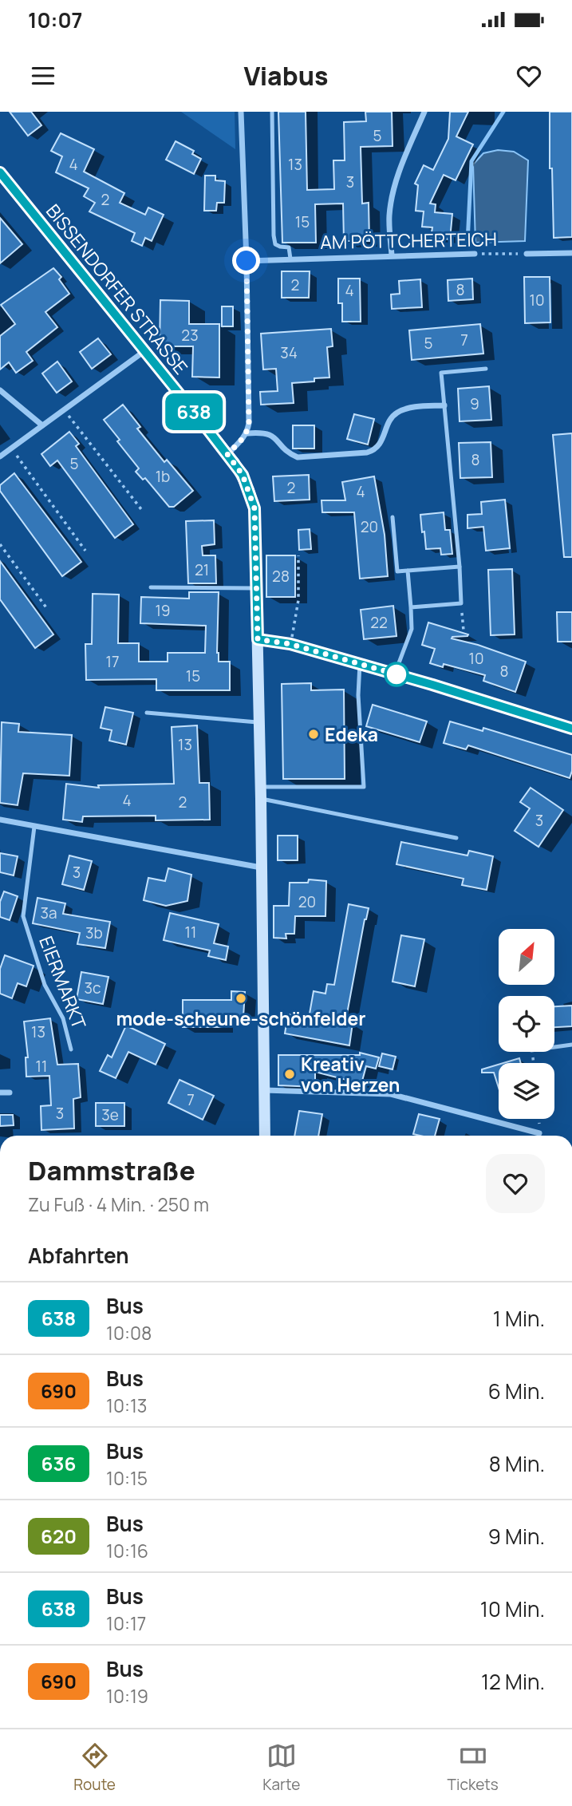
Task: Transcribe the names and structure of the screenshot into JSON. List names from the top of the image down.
{
  "streets": {
    "main road": ["BISSENDORFER STRASSE"],
    "street": ["AM PÖTTCHERTEICH"],
    "lane": ["EIERMARKT"]
  },
  "places": ["Edeka", "mode-scheune-schönfelder", "Kreativ von Herzen"],
  "lines": ["bus line 638"],
  "house_numbers": [
    "5",
    "4",
    "13",
    "3",
    "2",
    "15",
    "2",
    "8",
    "4",
    "10",
    "23",
    "7",
    "5",
    "34",
    "9",
    "8",
    "5",
    "1b",
    "2",
    "4",
    "20",
    "21",
    "28",
    "19",
    "22",
    "10",
    "17",
    "8",
    "15",
    "13",
    "4",
    "2",
    "3",
    "3",
    "20",
    "3a",
    "11",
    "3b",
    "3c",
    "13",
    "11",
    "7",
    "3",
    "3e"
  ],
  "north": "top right",
  "page": {
    "status": "10:07",
    "header": "Viabus",
    "on_map": "638",
    "heading": [
      ["Dammstraße", "Zu Fuß · 4 Min. · 250 m"],
      "Abfahrten"
    ],
    "list": [
      {
        "mark": "638",
        "name": "Bus",
        "note": "10:08",
        "value": "1 Min."
      },
      {
        "mark": "690",
        "name": "Bus",
        "note": "10:13",
        "value": "6 Min."
      },
      {
        "mark": "636",
        "name": "Bus",
        "note": "10:15",
        "value": "8 Min."
      },
      {
        "mark": "620",
        "name": "Bus",
        "note": "10:16",
        "value": "9 Min."
      },
      {
        "mark": "638",
        "name": "Bus",
        "note": "10:17",
        "value": "10 Min."
      },
      {
        "mark": "690",
        "name": "Bus",
        "note": "10:19",
        "value": "12 Min."
      }
    ],
    "tabs": ["Route", "Karte", "Tickets"]
  }
}
